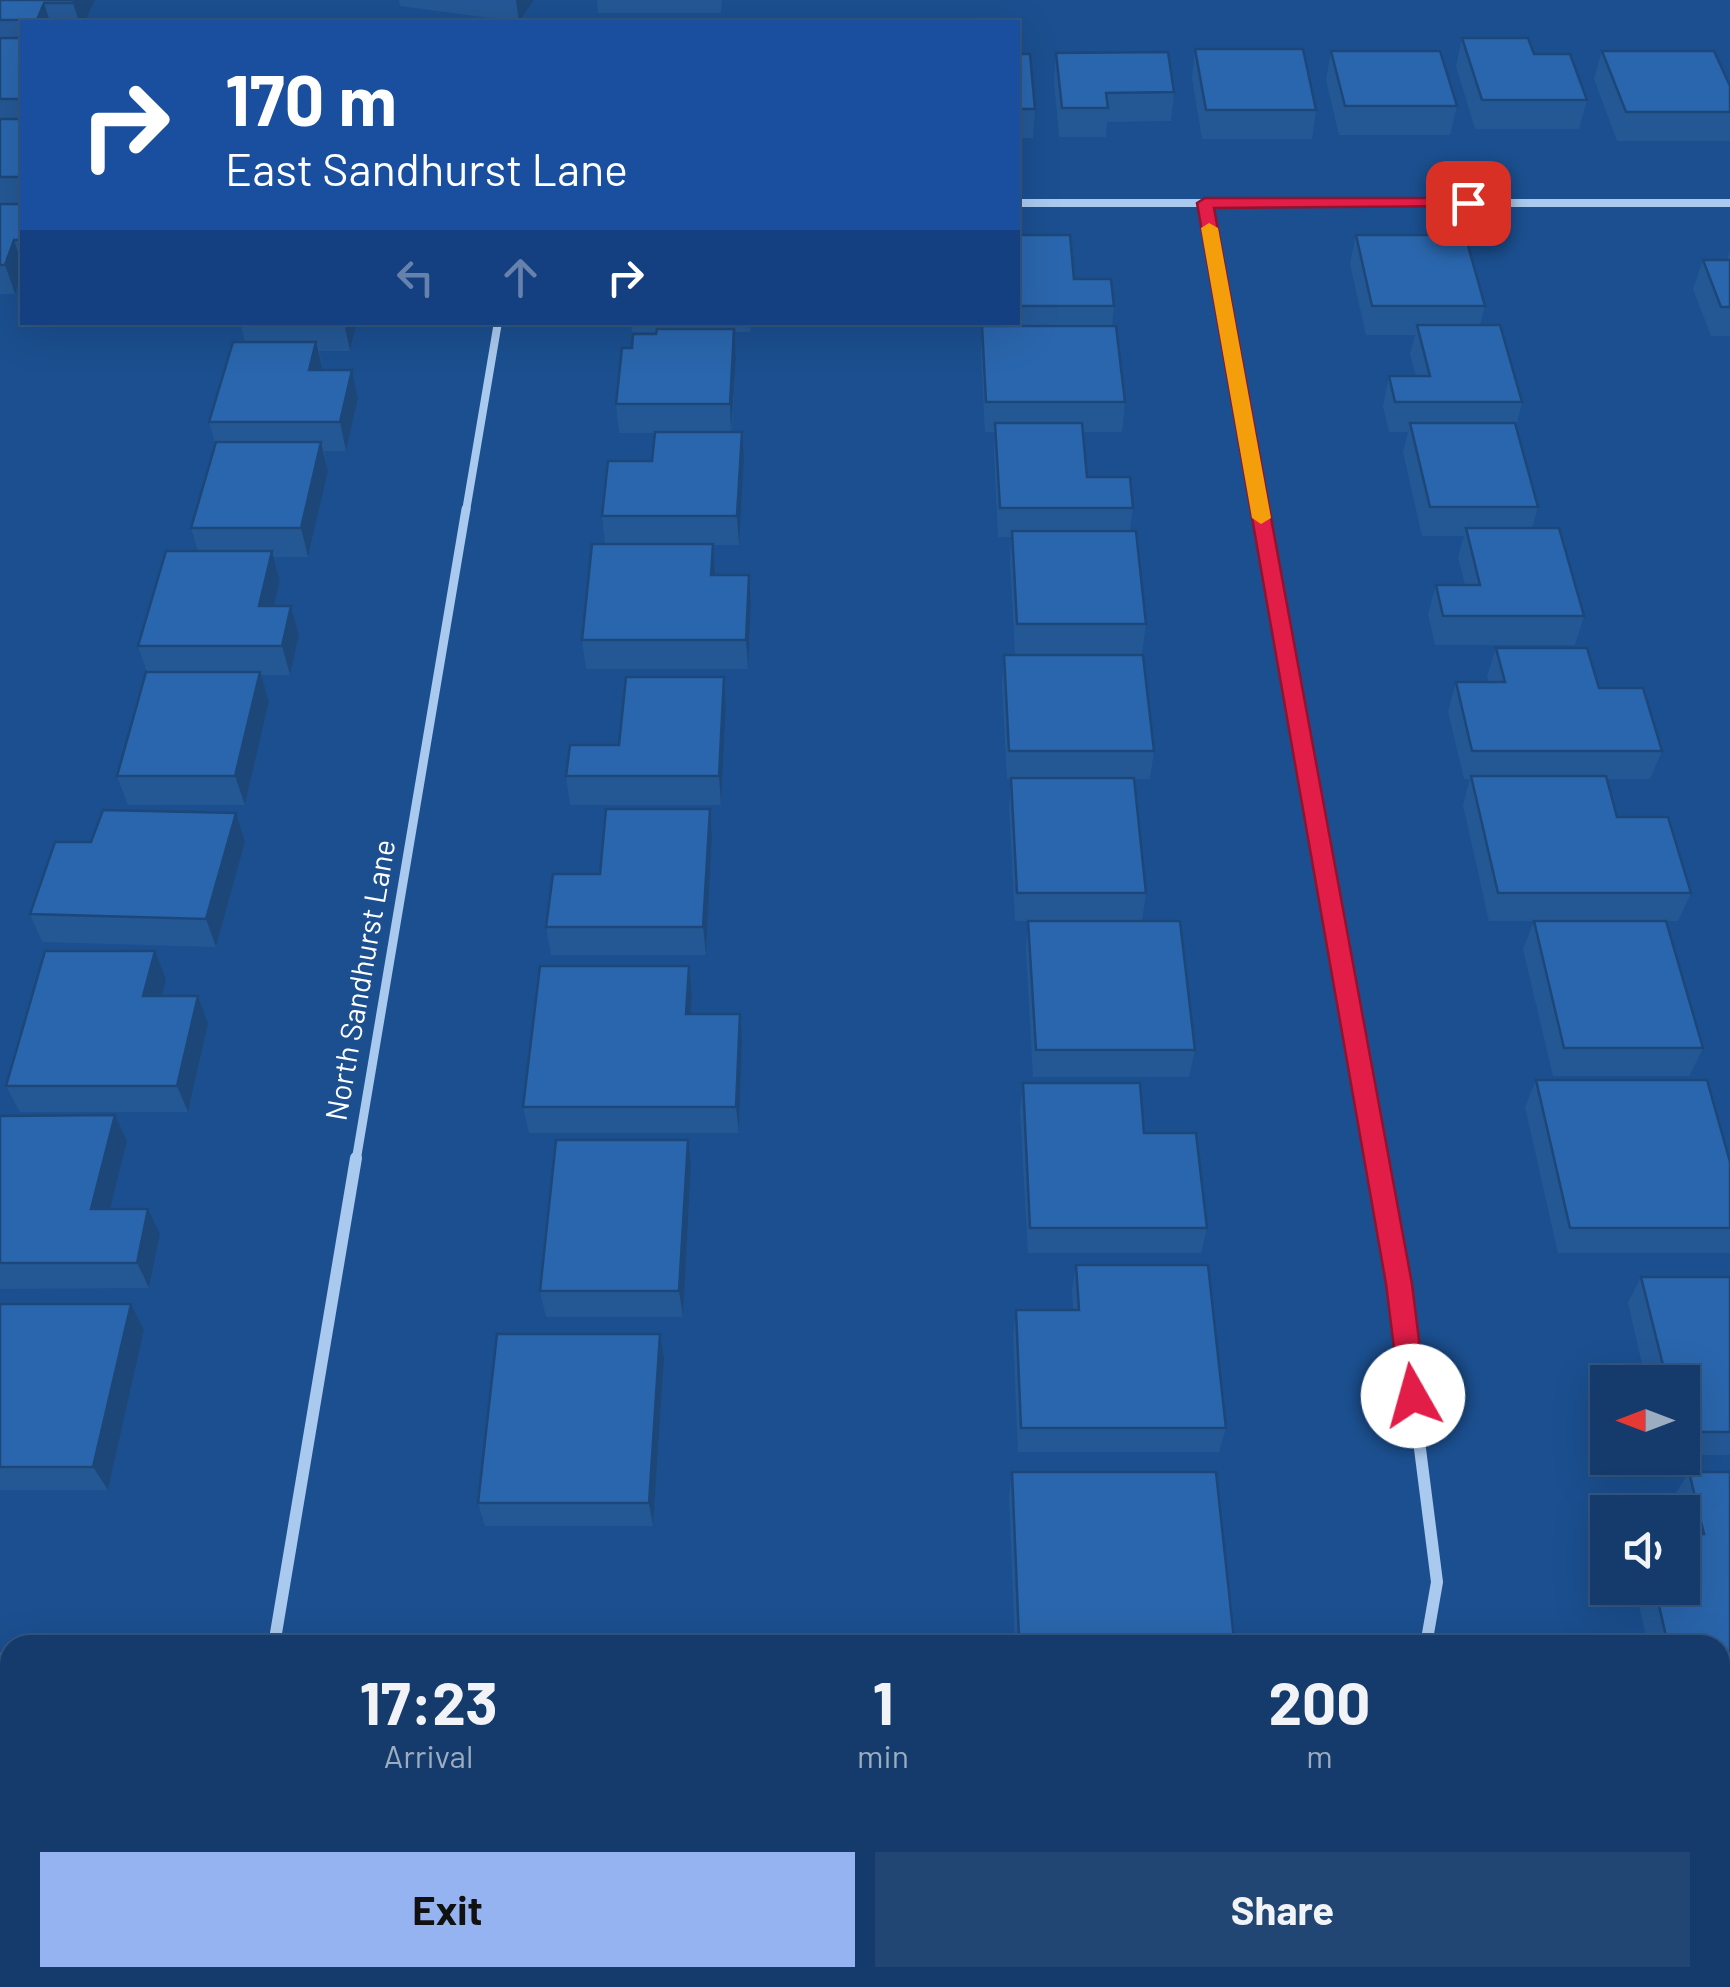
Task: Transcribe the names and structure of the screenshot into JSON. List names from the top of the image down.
{
  "streets": {
    "street": ["North Sandhurst Lane"]
  },
  "north": "left",
  "page": {
    "turn": ["170 m", "East Sandhurst Lane"],
    "eta": [
      "17:23",
      "Arrival",
      "1",
      "min",
      "200",
      "m"
    ],
    "buttons": ["Exit", "Share"]
  }
}
